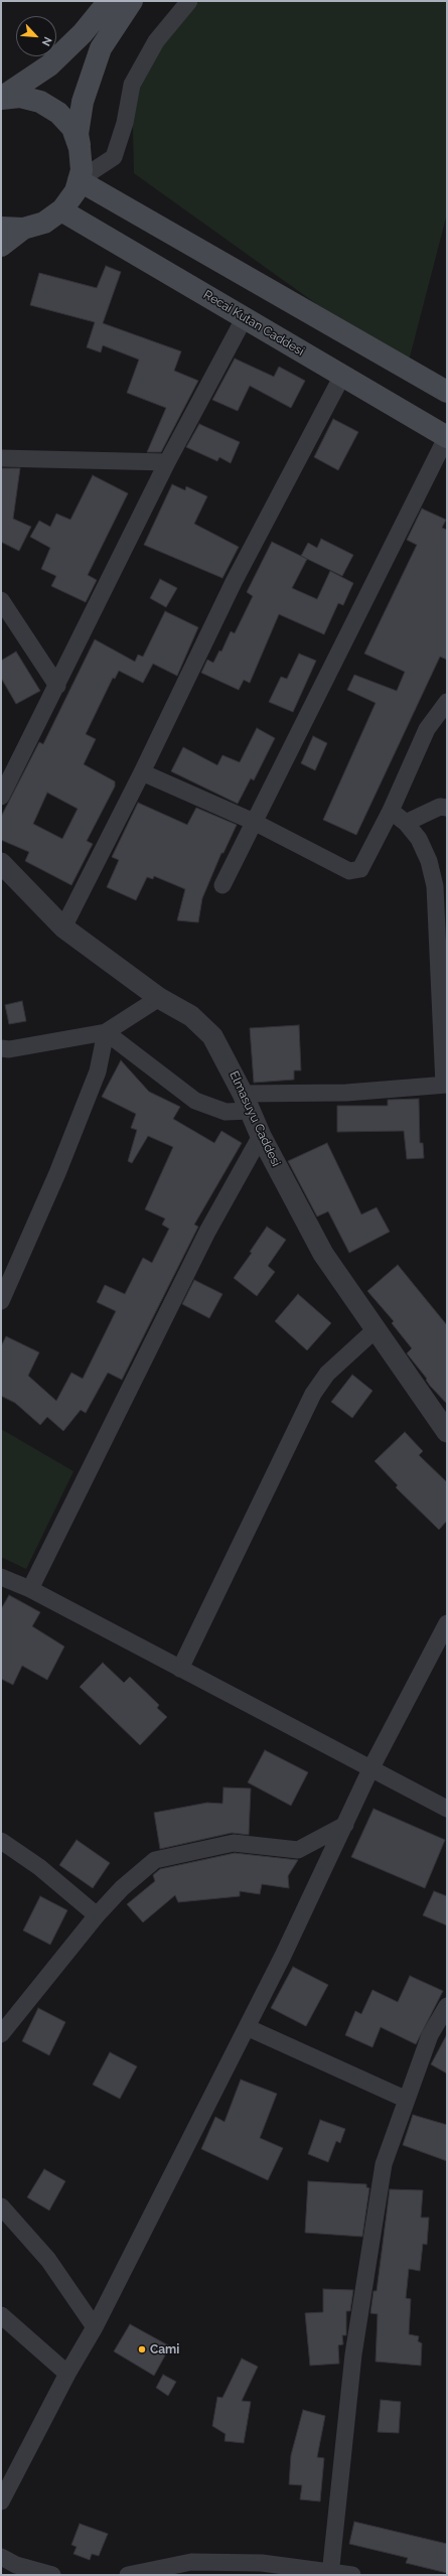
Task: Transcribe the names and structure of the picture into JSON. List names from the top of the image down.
{
  "streets": {
    "main road": ["Recai Kutan Caddesi"],
    "street": ["Elmasuyu Caddesi"]
  },
  "places": ["Cami"],
  "north": "bottom right"
}
